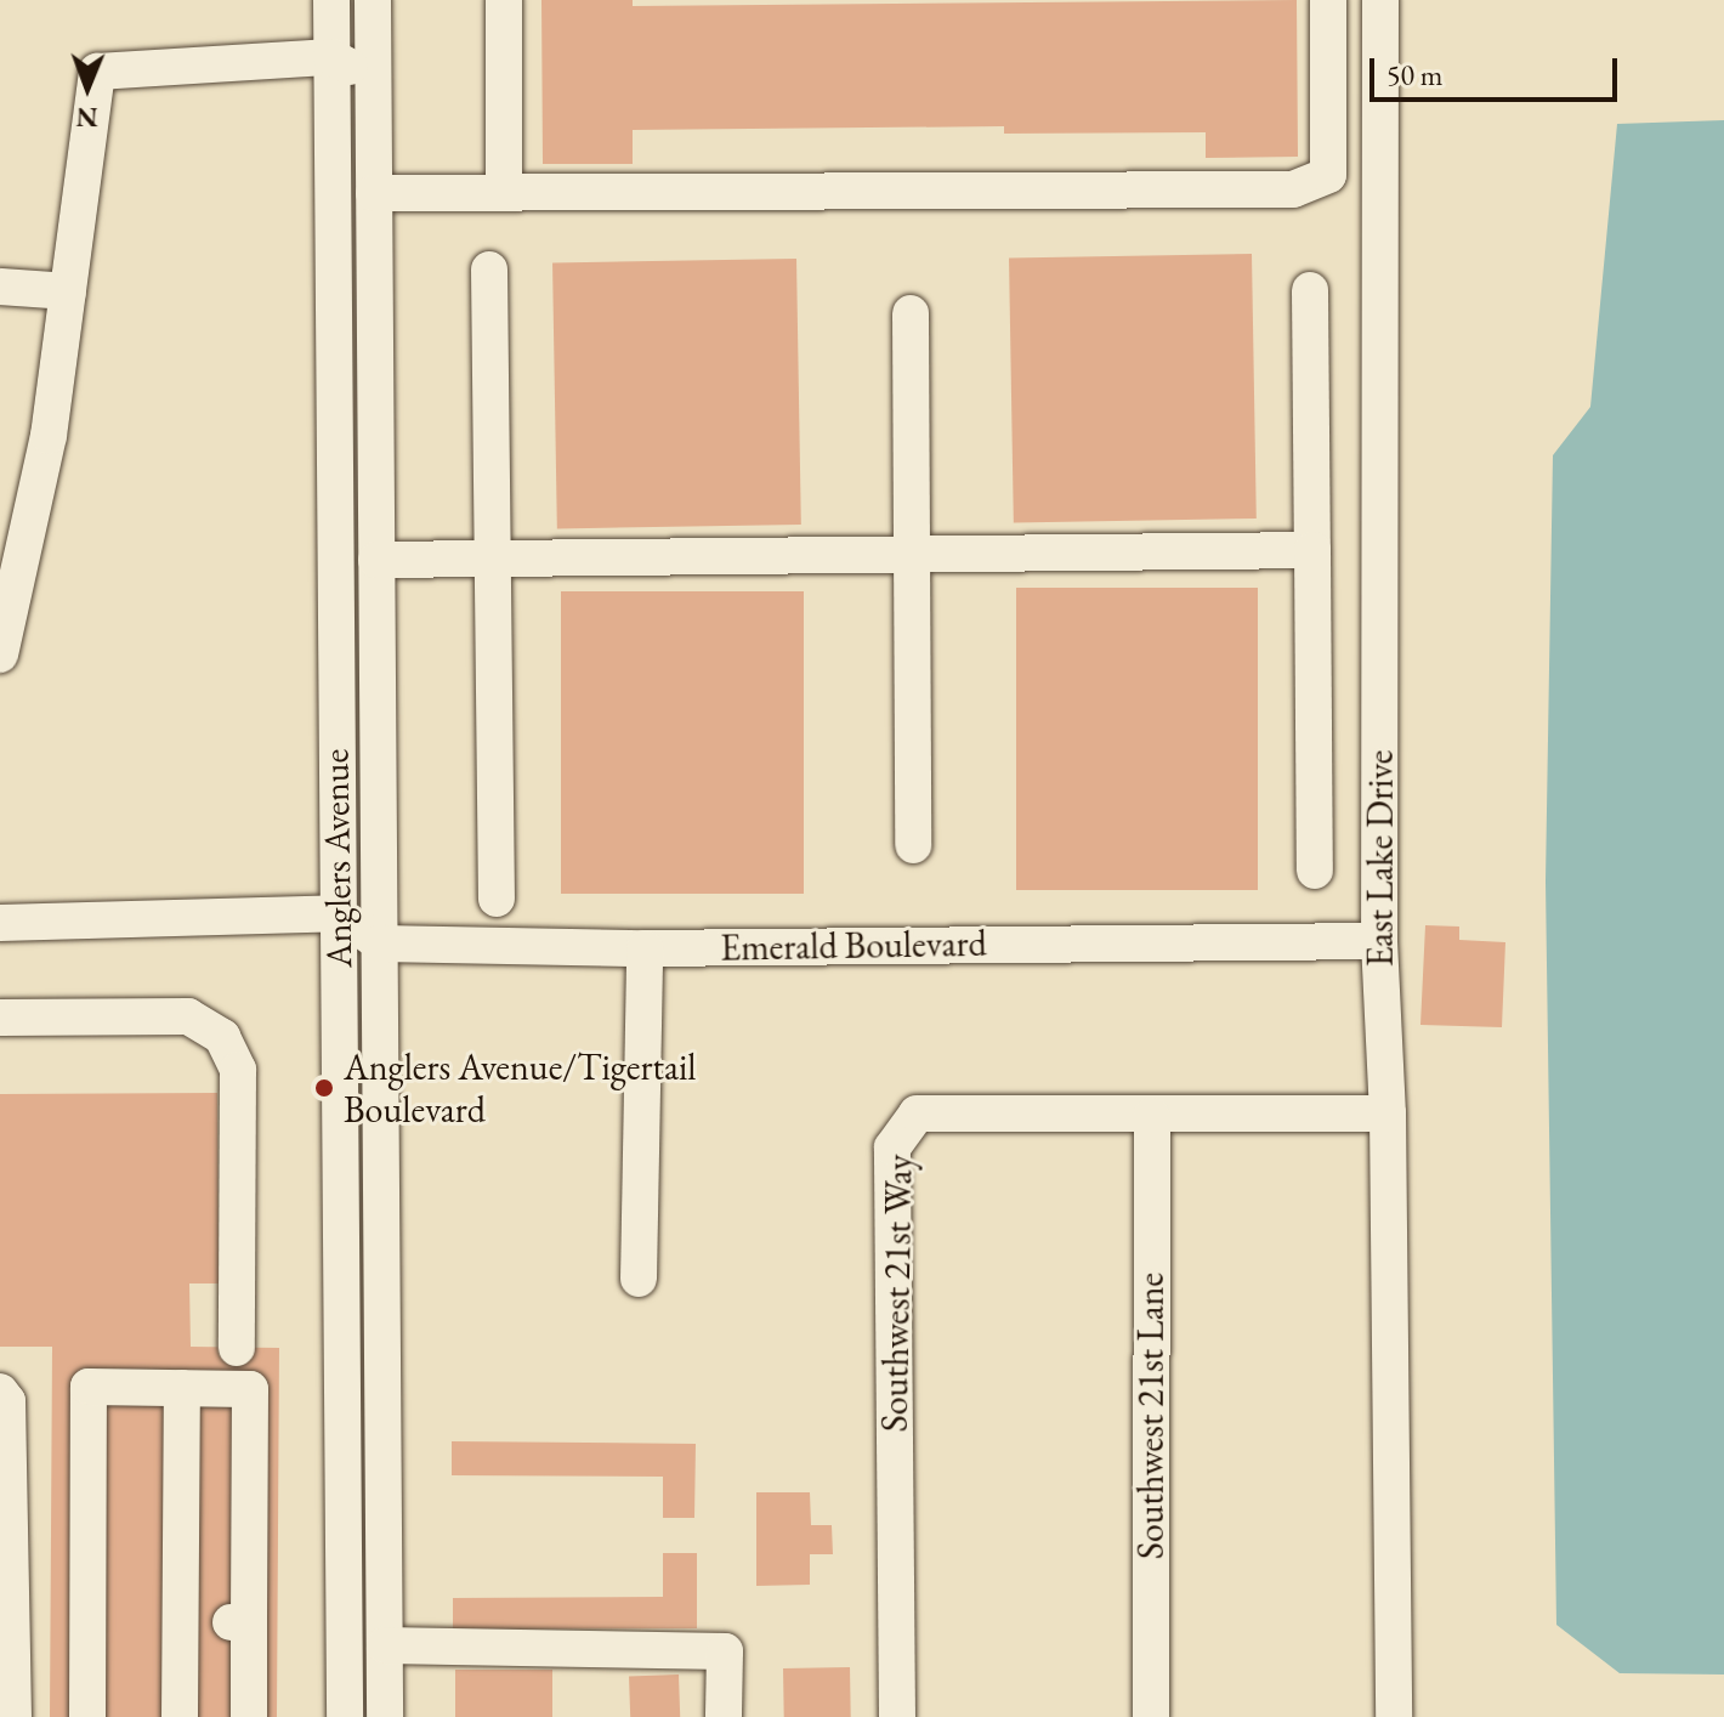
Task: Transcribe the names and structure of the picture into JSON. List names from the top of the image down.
{
  "streets": {
    "street": [
      "Anglers Avenue",
      "East Lake Drive",
      "Emerald Boulevard",
      "Southwest 21st Way",
      "Southwest 21st Lane"
    ]
  },
  "crossings": [
    ["Anglers Avenue", "Emerald Boulevard"],
    ["East Lake Drive", "Emerald Boulevard"],
    ["East Lake Drive", "Southwest 21st Way"],
    ["Southwest 21st Way", "Southwest 21st Lane"]
  ],
  "places": ["Anglers Avenue/Tigertail Boulevard"],
  "scale_bar": "50 m",
  "north": "bottom"
}
